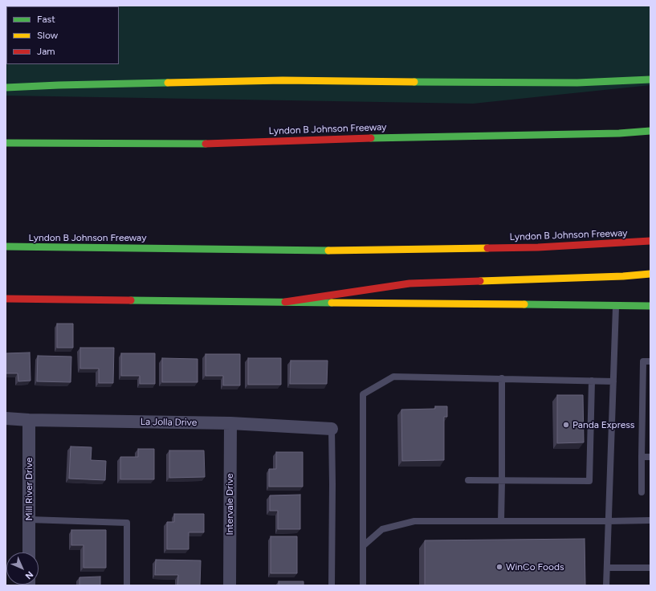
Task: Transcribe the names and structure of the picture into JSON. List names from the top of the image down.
{
  "streets": {
    "main road": ["Lyndon B Johnson Freeway"],
    "street": ["La Jolla Drive", "Mill River Drive", "Intervale Drive"]
  },
  "crossings": [
    ["La Jolla Drive", "Mill River Drive"],
    ["La Jolla Drive", "Intervale Drive"]
  ],
  "places": ["Panda Express", "WinCo Foods"],
  "legend": ["Fast", "Slow", "Jam"],
  "north": "bottom right"
}
